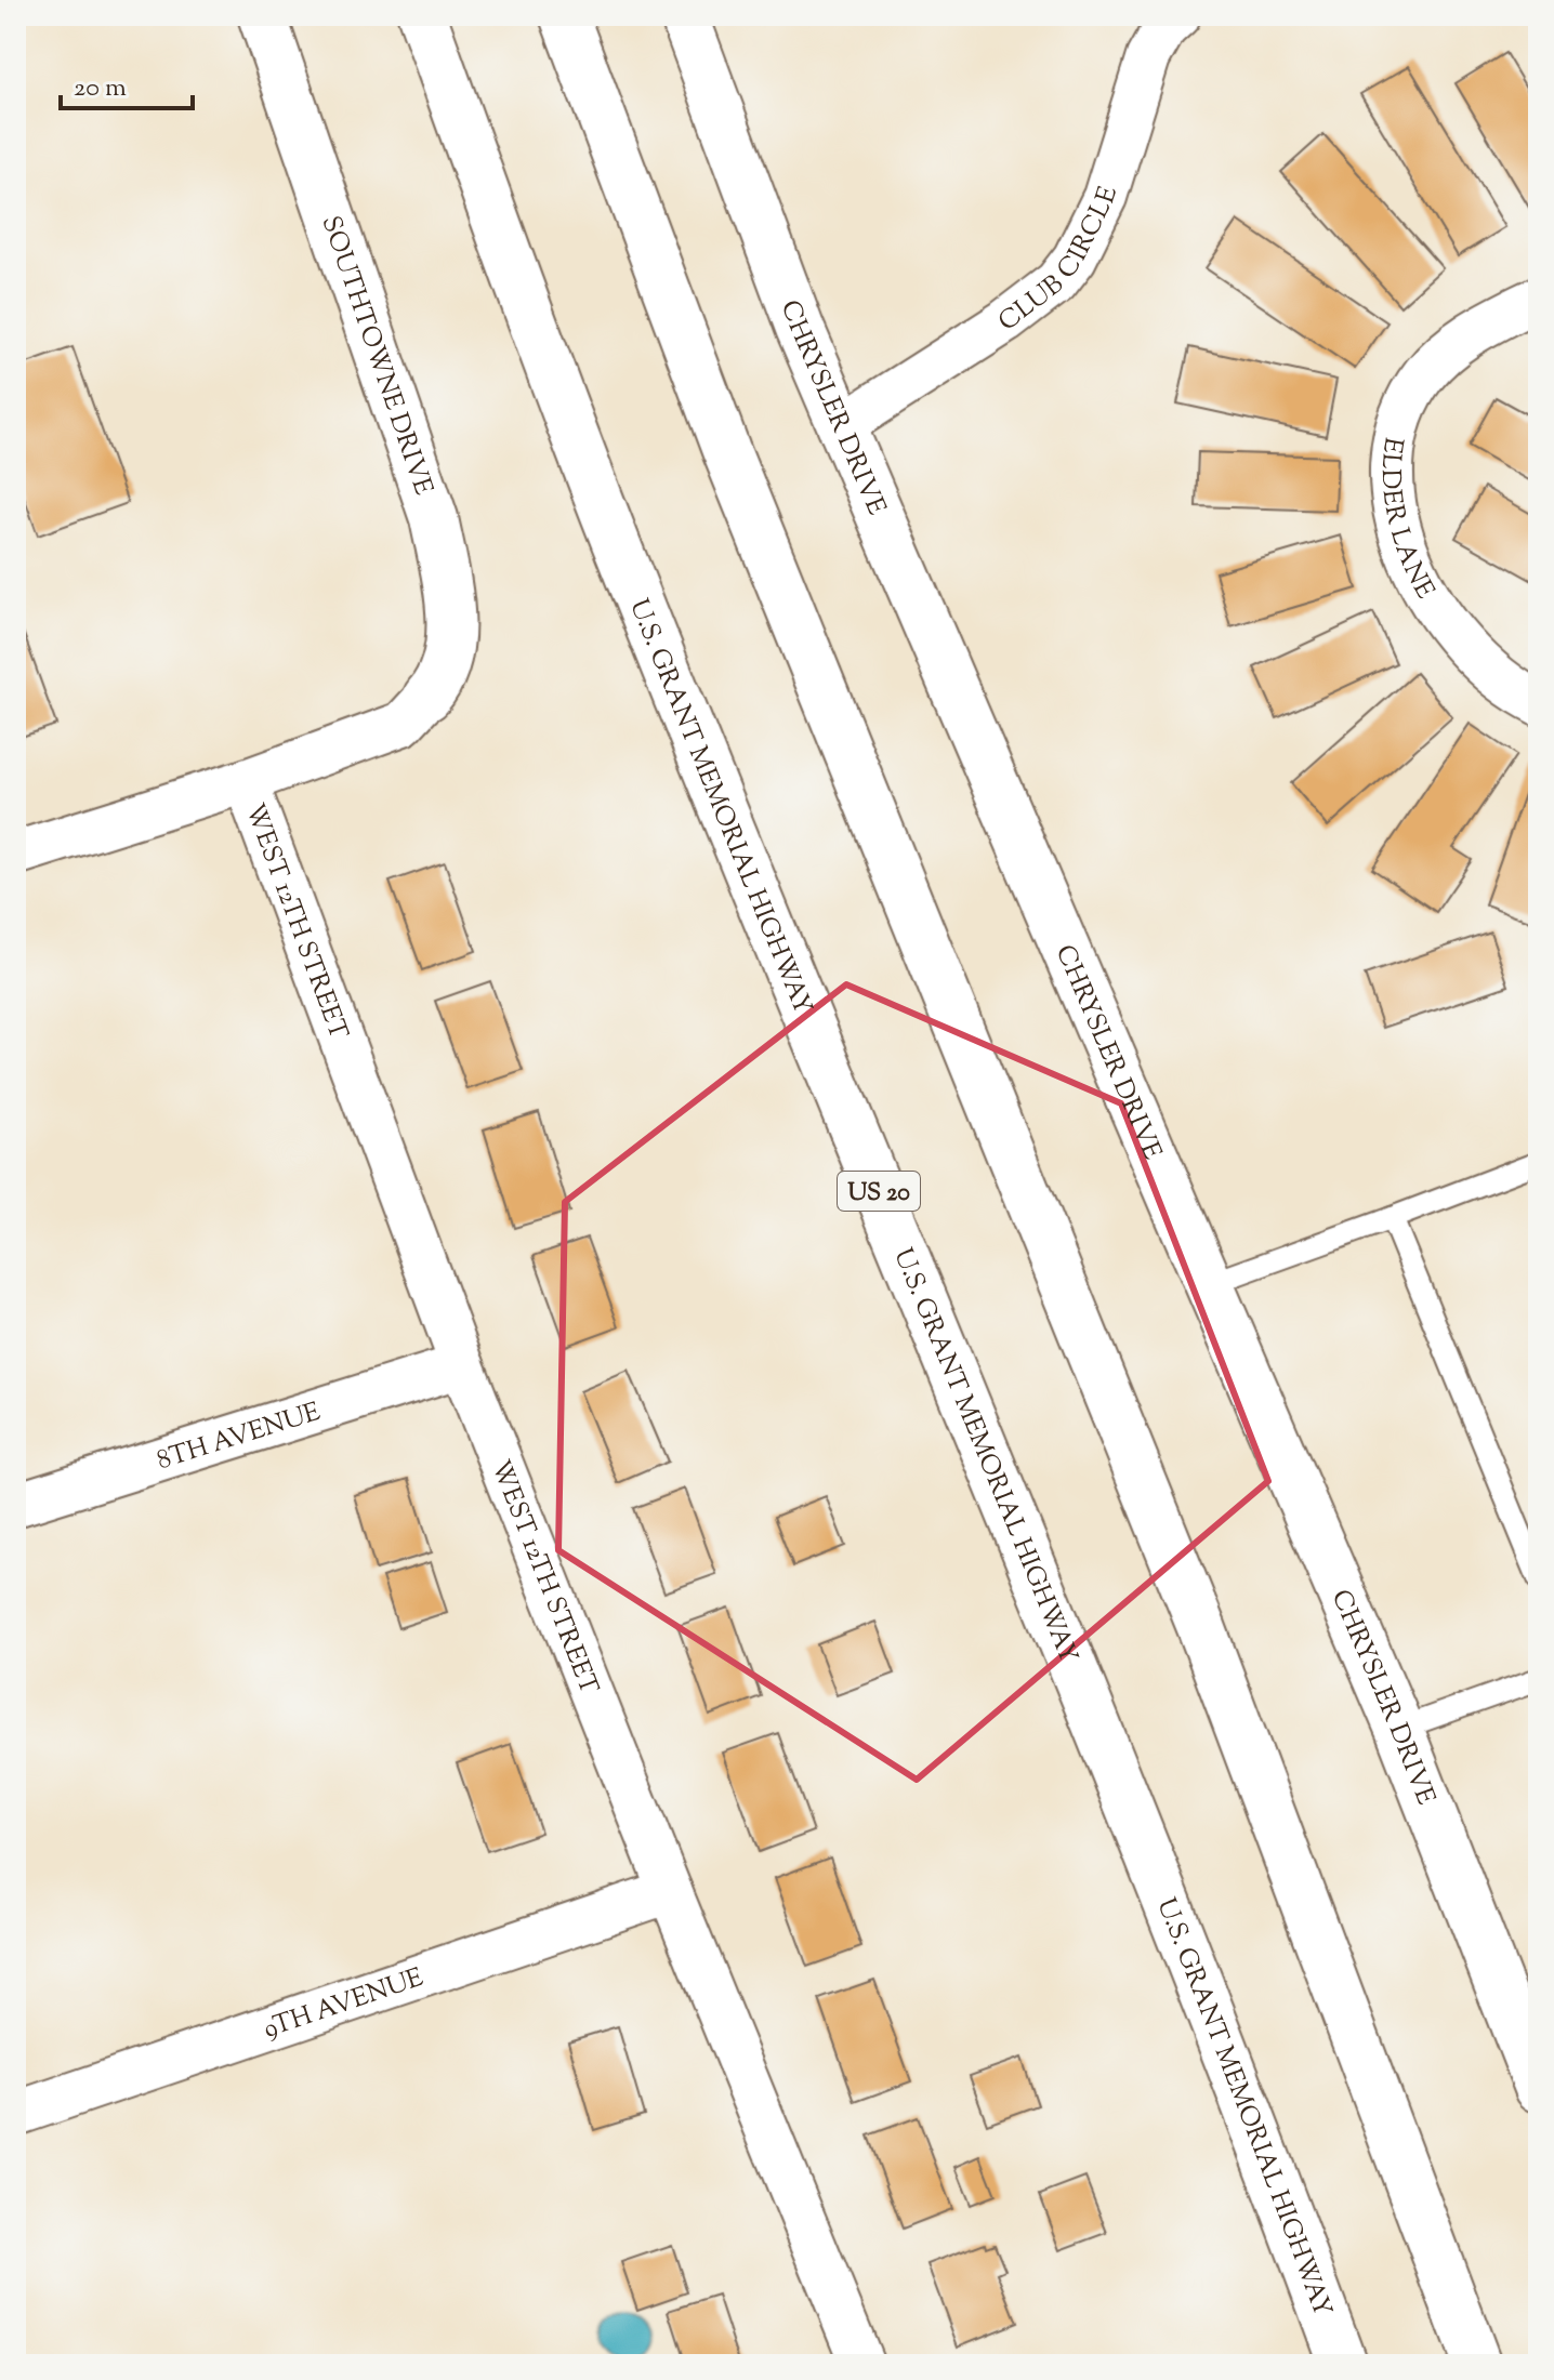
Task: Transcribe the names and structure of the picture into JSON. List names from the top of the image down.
{
  "streets": {
    "main road": [
      "SOUTHTOWNE DRIVE",
      "CHRYSLER DRIVE",
      "U.S. GRANT MEMORIAL HIGHWAY",
      "US 20"
    ],
    "street": [
      "CLUB CIRCLE",
      "ELDER LANE",
      "WEST 12TH STREET",
      "8TH AVENUE",
      "9TH AVENUE"
    ]
  },
  "crossings": [
    ["CLUB CIRCLE", "CHRYSLER DRIVE"],
    ["WEST 12TH STREET", "8TH AVENUE"],
    ["WEST 12TH STREET", "9TH AVENUE"]
  ],
  "scale_bar": "20 m"
}
